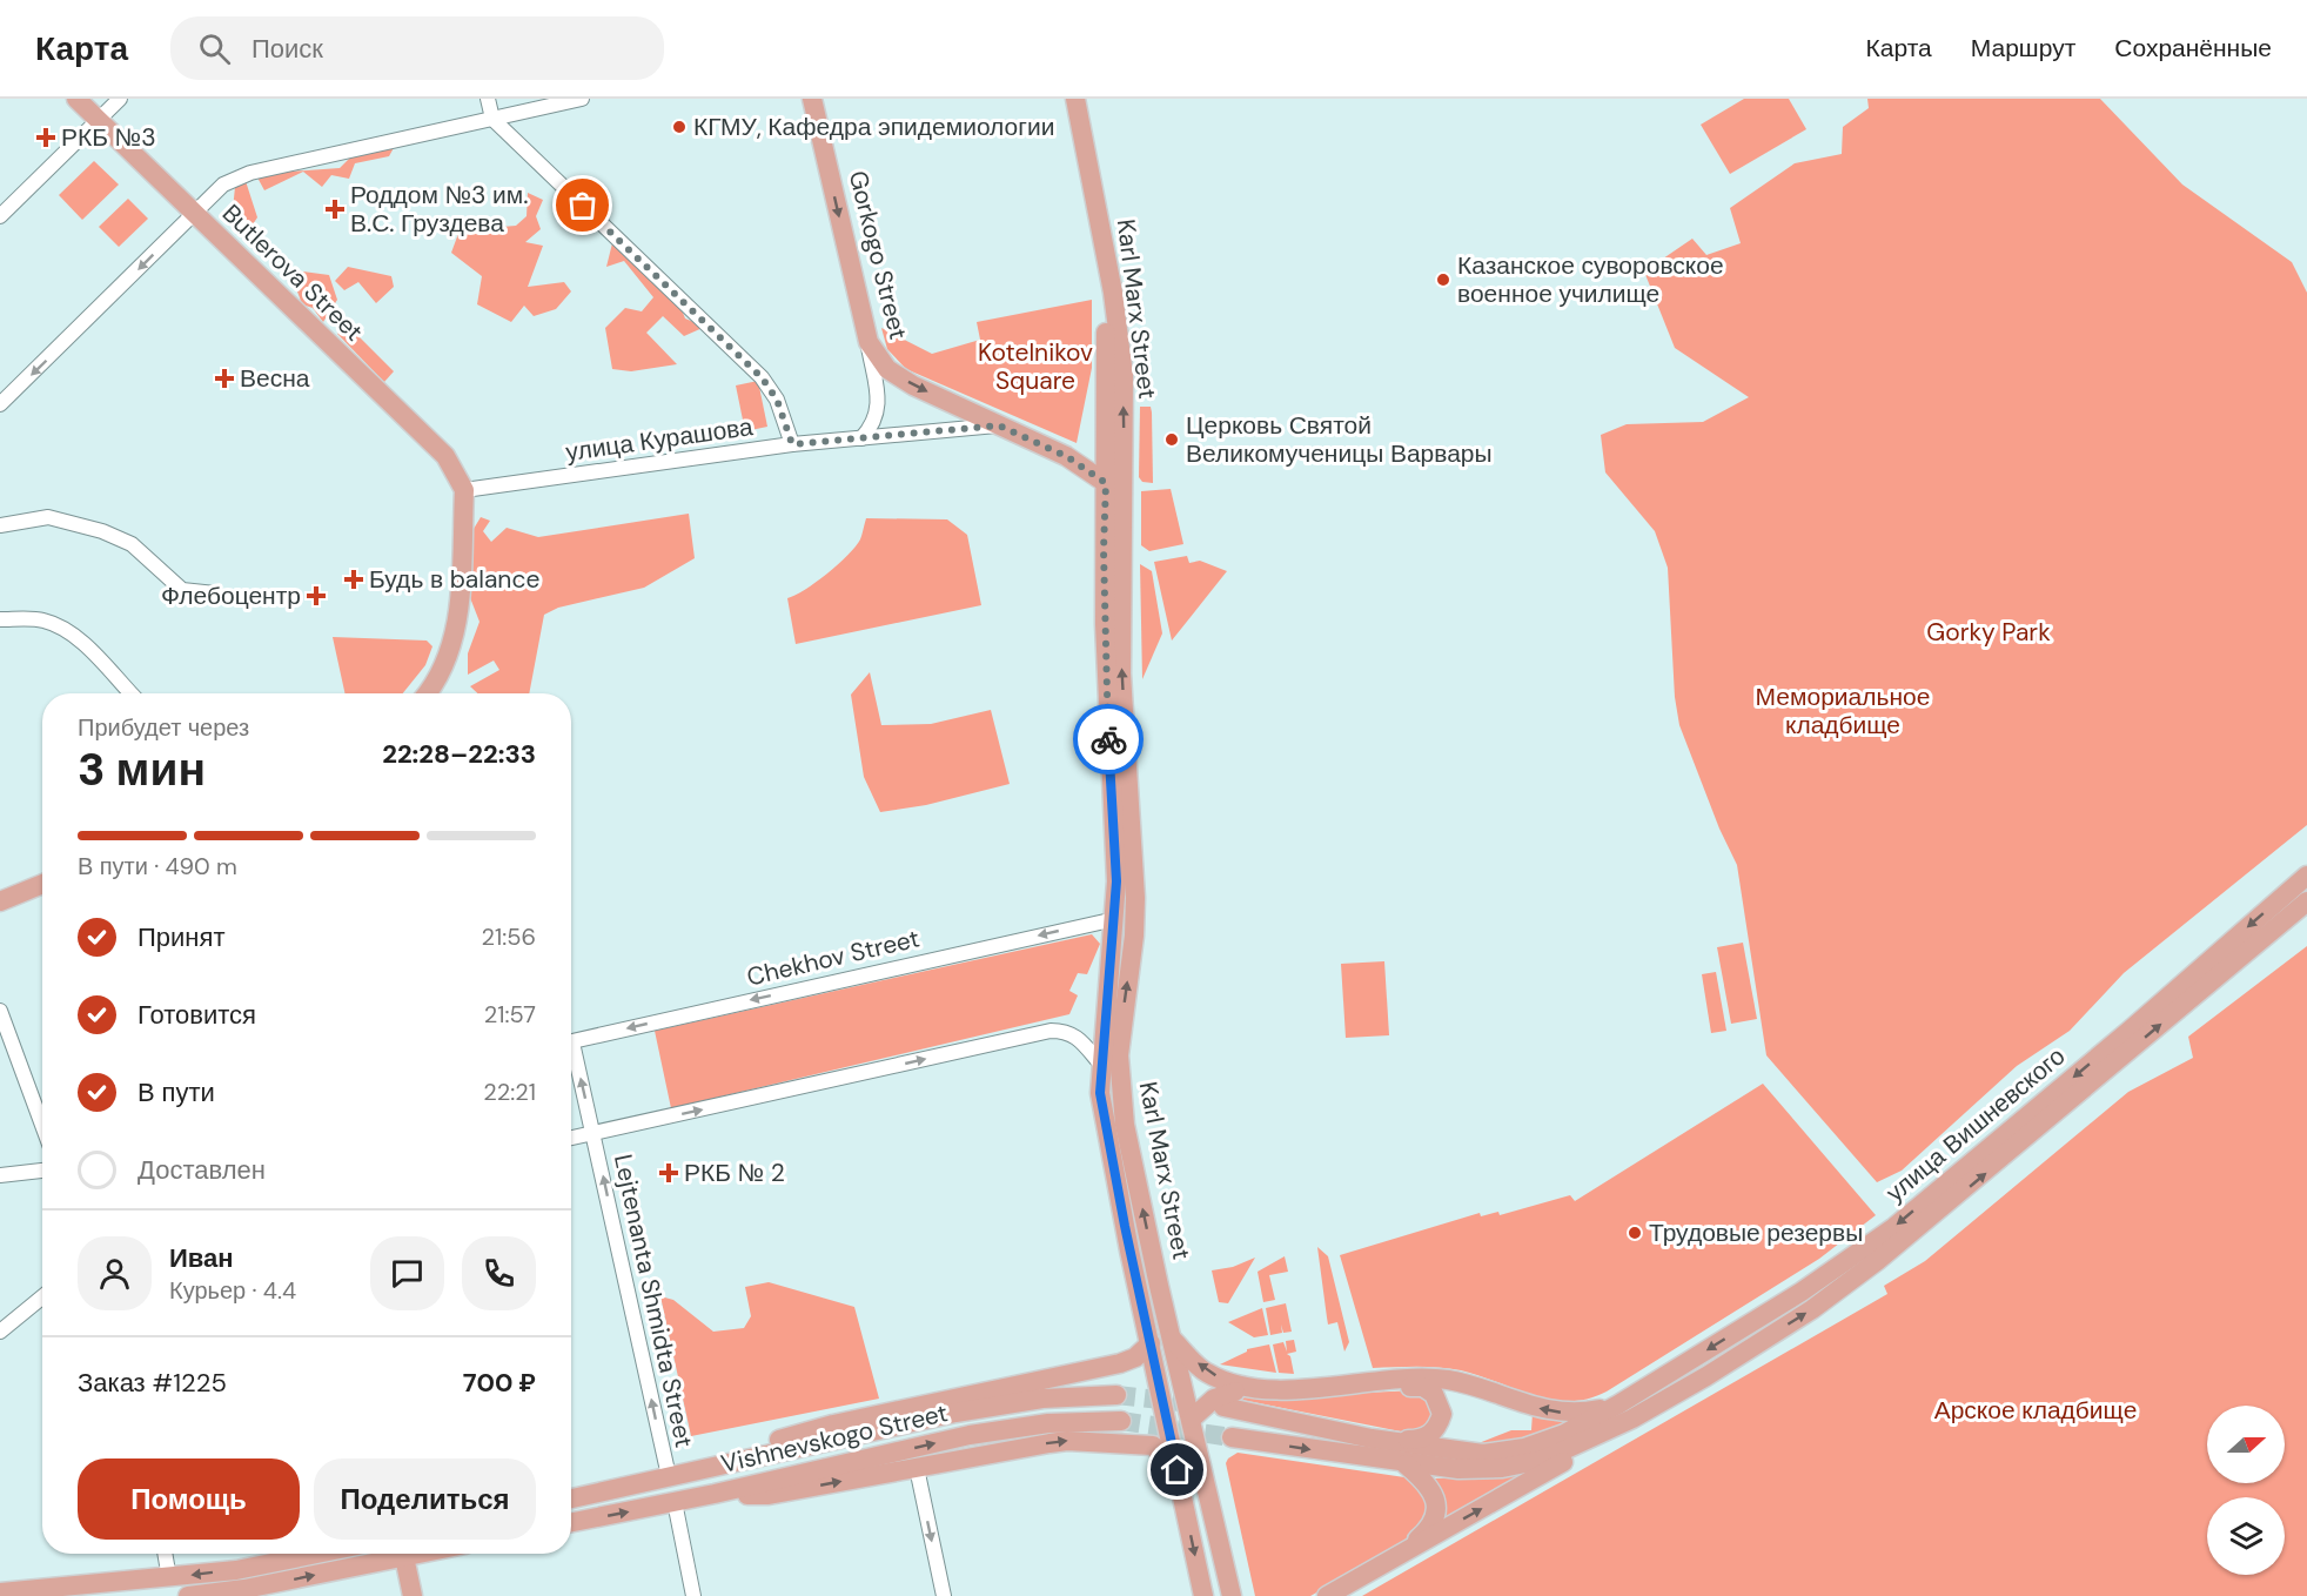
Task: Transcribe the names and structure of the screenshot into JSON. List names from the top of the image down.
{
  "streets": {
    "main road": [
      "Gorkogo Street",
      "Butlerova Street",
      "Karl Marx Street",
      "улица Вишневского",
      "Vishnevskogo Street"
    ],
    "street": ["улица Курашова", "Chekhov Street", "Lejtenanta Shmidta Street"]
  },
  "crossings": [
    ["Gorkogo Street", "Karl Marx Street"],
    ["Gorkogo Street", "улица Курашова"],
    ["Butlerova Street", "улица Курашова"],
    ["Karl Marx Street", "Chekhov Street"],
    ["Lejtenanta Shmidta Street", "Vishnevskogo Street"]
  ],
  "one_way": ["Gorkogo Street", "Lejtenanta Shmidta Street"],
  "parks": [
    "Kotelnikov Square",
    "Gorky Park",
    "Мемориальное кладбище",
    "Арское кладбище"
  ],
  "places": {
    "other": [
      "КГМУ, Кафедра эпидемиологии",
      "Казанское суворовское военное училище",
      "Церковь Святой Великомученицы Варвары",
      "Трудовые резервы"
    ],
    "health": [
      "РКБ №3",
      "Роддом №3 им. В.С. Груздева",
      "Весна",
      "Будь в balance",
      "Флебоцентр",
      "РКБ № 2"
    ]
  },
  "north": "right",
  "page": {
    "header": "Карта",
    "search": "Поиск",
    "nav": ["Карта", "Маршрут", "Сохранённые"],
    "heading": ["3 мин", "Прибудет через", "22:28–22:33"],
    "panel": [
      "Иван",
      "Курьер · 4.4",
      "Заказ #1225",
      "700 ₽"
    ],
    "bar": "В пути · 490 m",
    "list": [
      ["Принят", "21:56"],
      ["Готовится", "21:57"],
      ["В пути", "22:21"],
      "Доставлен"
    ],
    "buttons": ["Помощь", "Поделиться"]
  }
}
